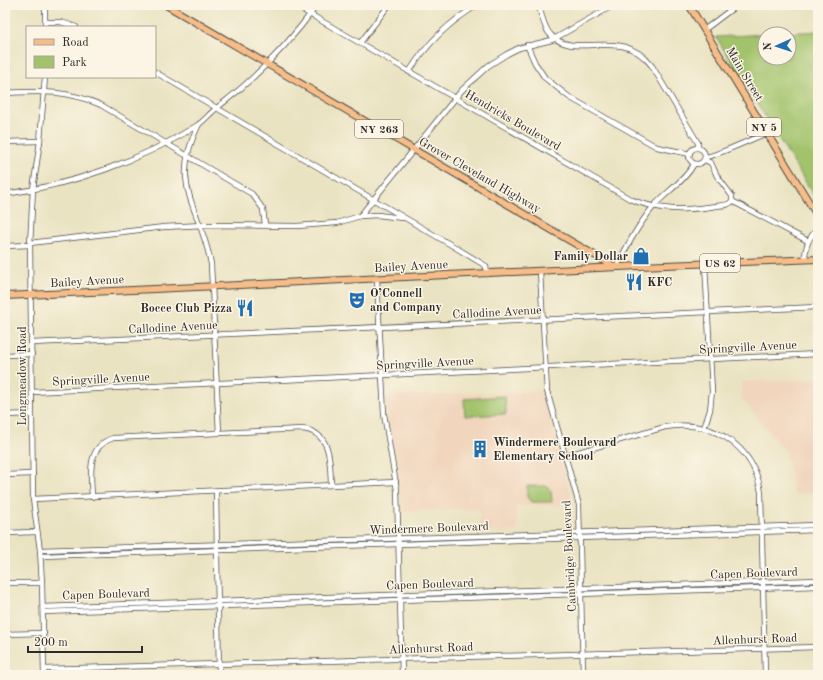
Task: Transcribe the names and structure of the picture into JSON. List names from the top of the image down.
{
  "streets": {
    "main road": [
      "Main Street",
      "NY 5",
      "NY 263",
      "Grover Cleveland Highway",
      "US 62",
      "Bailey Avenue"
    ],
    "street": [
      "Hendricks Boulevard",
      "Callodine Avenue",
      "Springville Avenue",
      "Longmeadow Road",
      "Windermere Boulevard",
      "Cambridge Boulevard",
      "Capen Boulevard",
      "Allenhurst Road"
    ]
  },
  "crossings": [
    ["Grover Cleveland Highway", "Bailey Avenue"],
    ["Bailey Avenue", "Longmeadow Road"],
    ["Bailey Avenue", "Cambridge Boulevard"],
    ["Callodine Avenue", "Longmeadow Road"],
    ["Callodine Avenue", "Cambridge Boulevard"],
    ["Springville Avenue", "Longmeadow Road"],
    ["Springville Avenue", "Cambridge Boulevard"],
    ["Longmeadow Road", "Windermere Boulevard"],
    ["Longmeadow Road", "Capen Boulevard"],
    ["Longmeadow Road", "Allenhurst Road"],
    ["Windermere Boulevard", "Cambridge Boulevard"],
    ["Cambridge Boulevard", "Capen Boulevard"],
    ["Cambridge Boulevard", "Allenhurst Road"]
  ],
  "places": {
    "shop": ["Family Dollar"],
    "restaurant": ["KFC", "Bocce Club Pizza"],
    "theatre": ["O’Connell and Company"],
    "building": ["Windermere Boulevard Elementary School"]
  },
  "legend": ["Road", "Park"],
  "scale_bar": "200 m",
  "north": "left"
}
